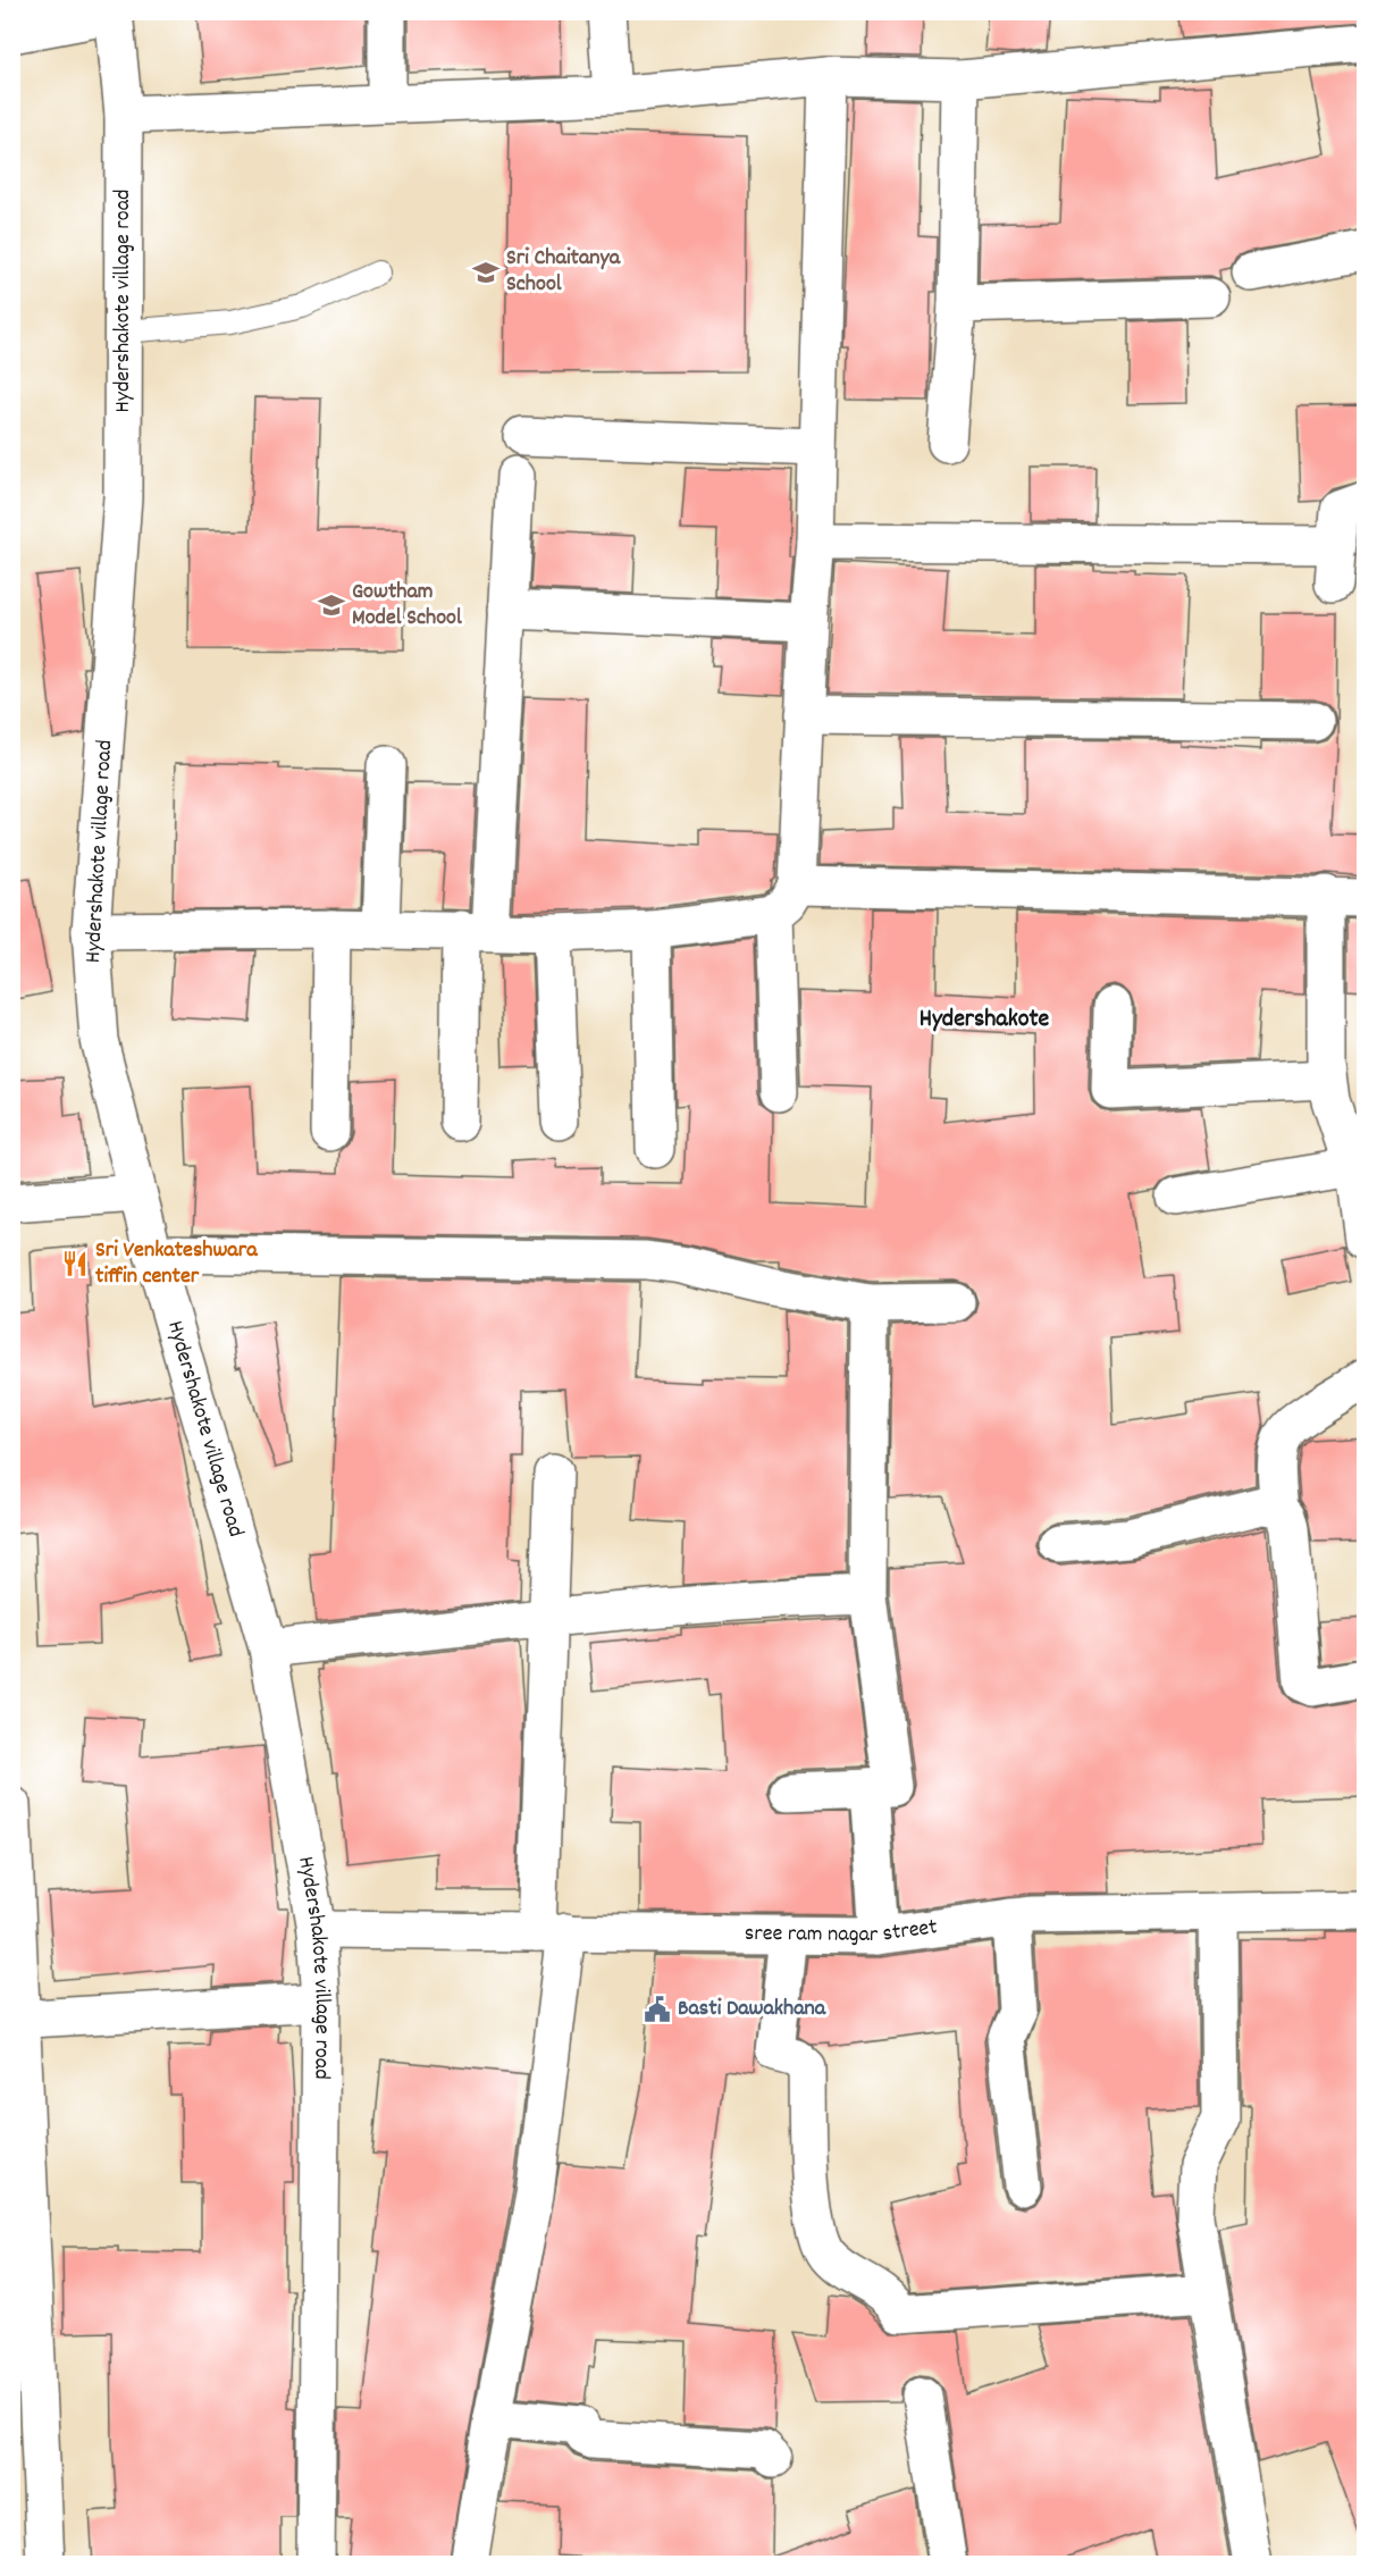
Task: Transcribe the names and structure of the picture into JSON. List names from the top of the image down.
{
  "streets": {
    "street": ["Hydershakote village road", "sree ram nagar street"]
  },
  "crossings": [
    ["Hydershakote village road", "sree ram nagar street"]
  ],
  "districts": ["Hydershakote"],
  "places": {
    "school or university": ["Sri Chaitanya School", "Gowtham Model School"],
    "restaurant": ["Sri Venkateshwara tiffin center"],
    "public building": ["Basti Dawakhana"]
  }
}
